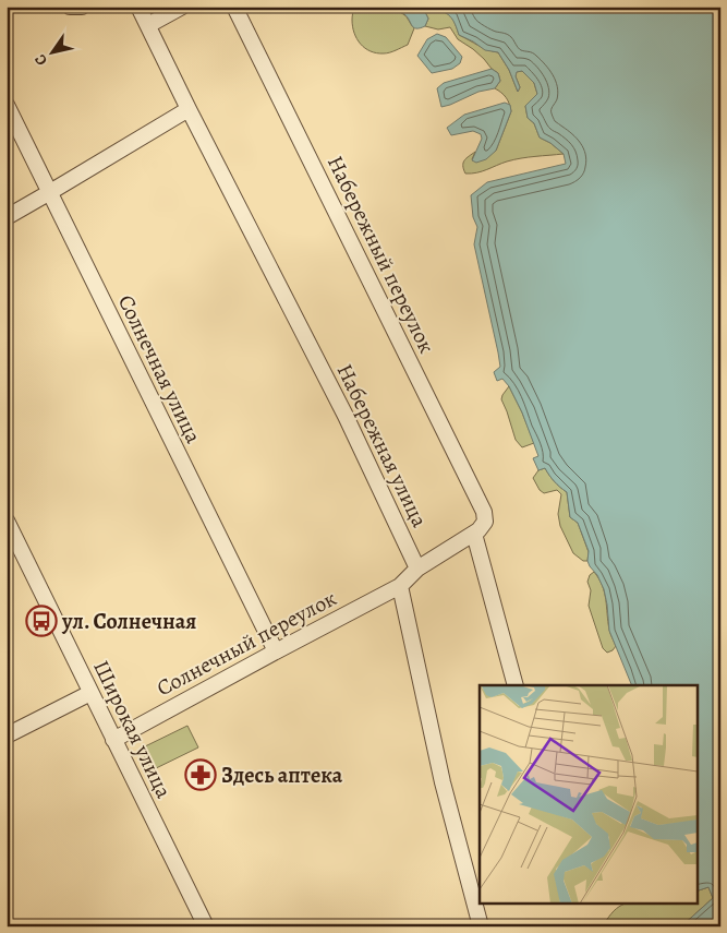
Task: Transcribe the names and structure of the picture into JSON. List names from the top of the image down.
{
  "streets": {
    "street": [
      "Набережный переулок",
      "Солнечная улица",
      "Набережная улица",
      "Солнечный переулок",
      "Широкая улица"
    ]
  },
  "crossings": [
    ["Солнечная улица", "Солнечный переулок"],
    ["Солнечный переулок", "Широкая улица"]
  ],
  "places": {
    "bus stop": ["ул. Солнечная"],
    "pharmacy": ["Здесь аптека"]
  },
  "north": "bottom left"
}
